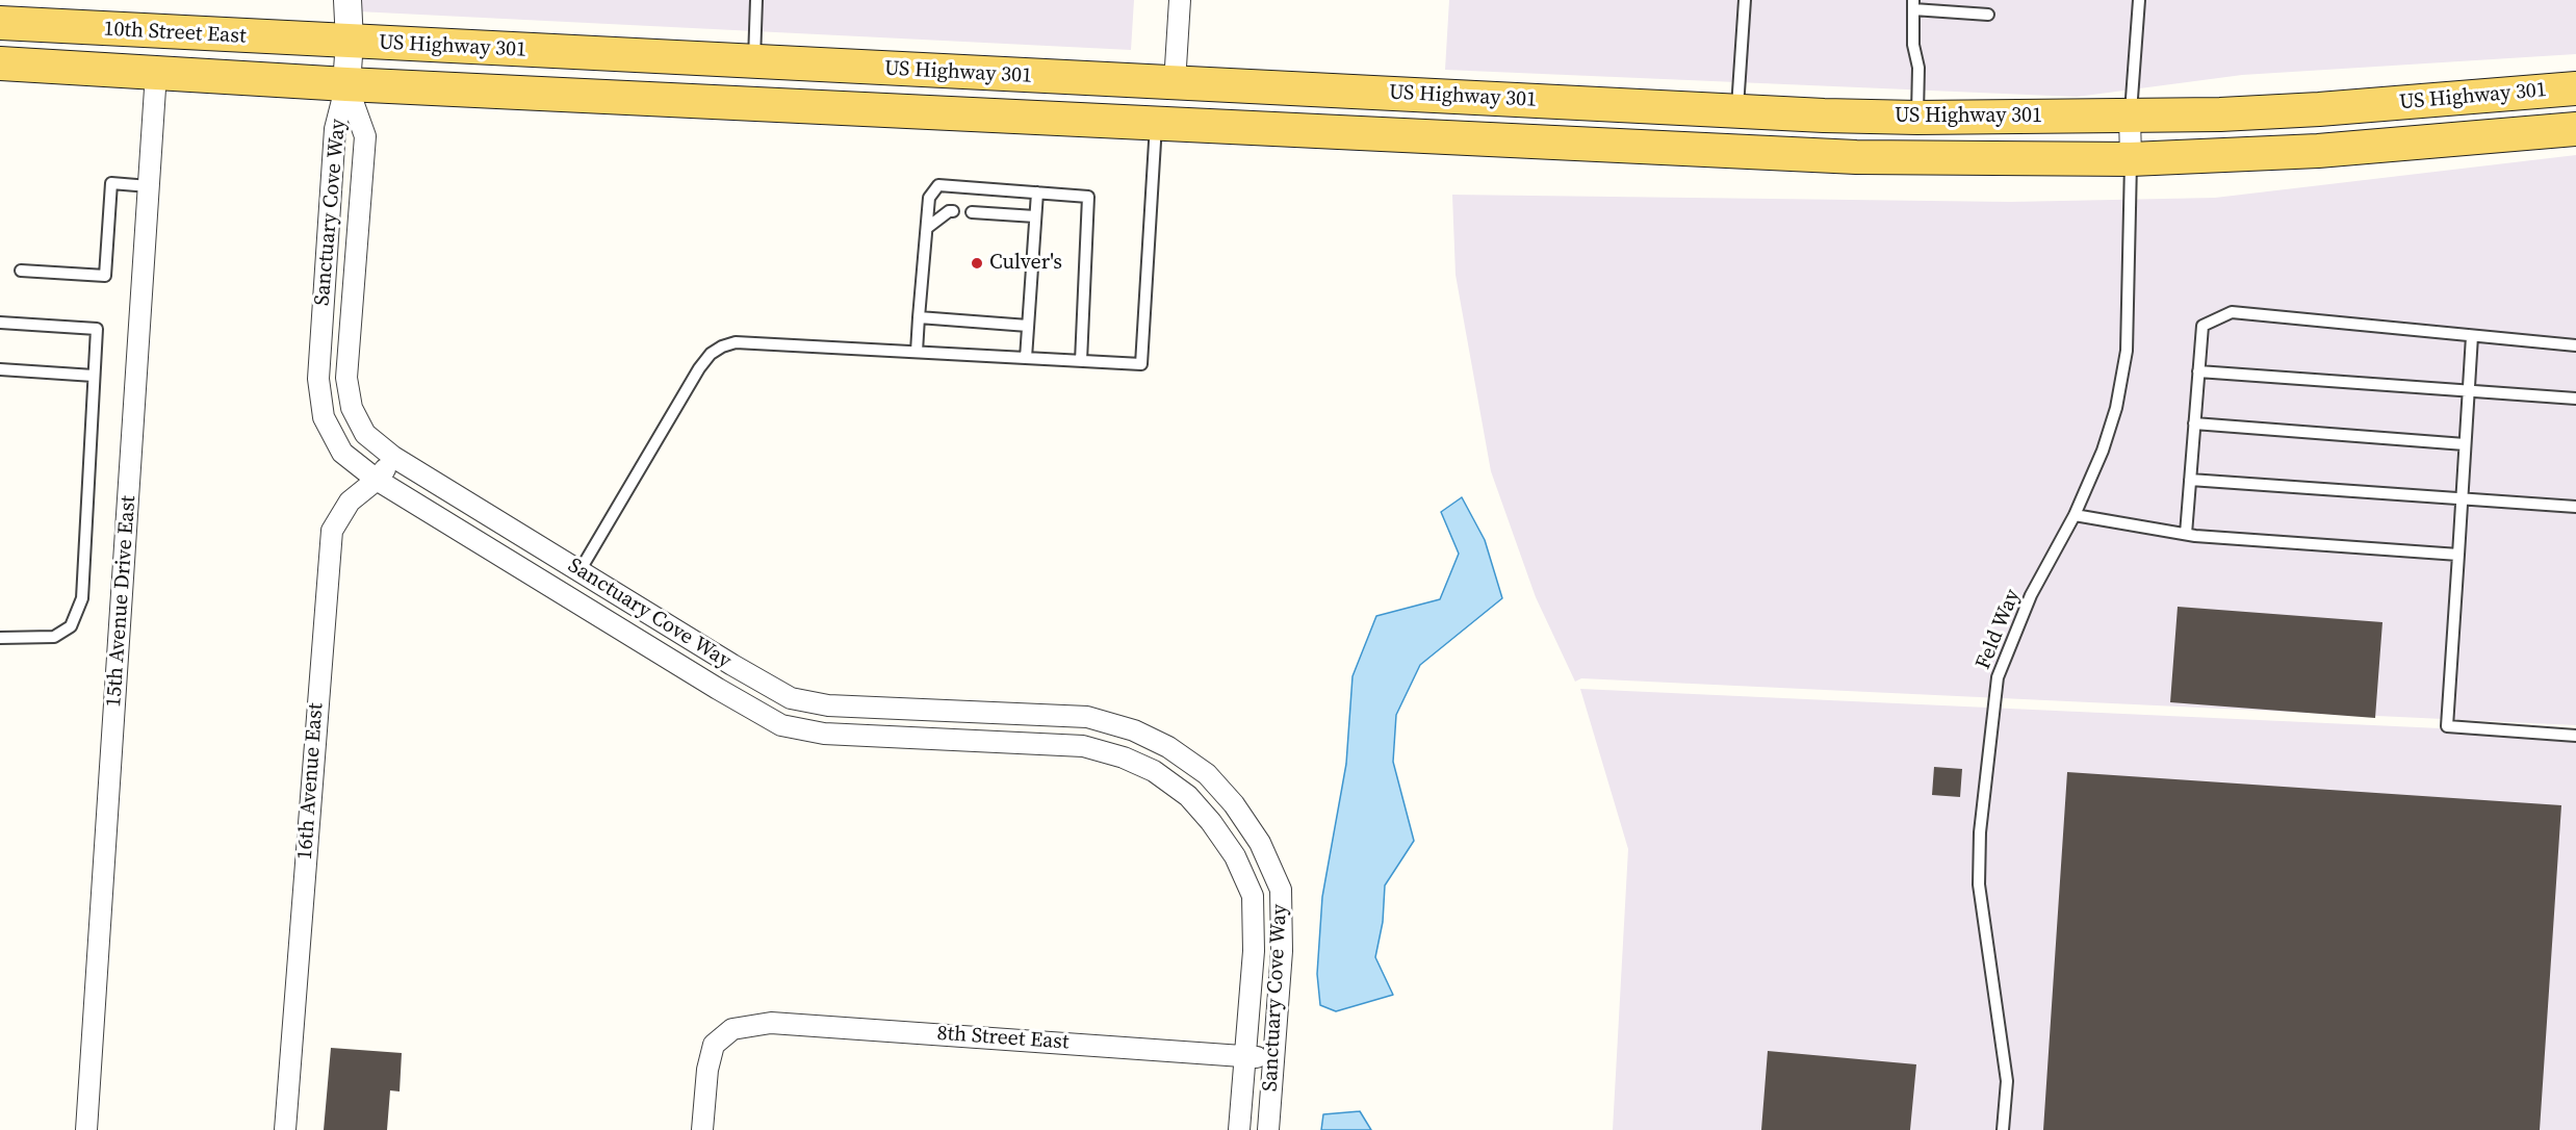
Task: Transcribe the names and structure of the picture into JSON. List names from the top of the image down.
{
  "streets": {
    "main road": ["10th Street East", "US Highway 301"],
    "street": [
      "Sanctuary Cove Way",
      "15th Avenue Drive East",
      "16th Avenue East",
      "8th Street East"
    ],
    "lane": ["Feld Way"]
  },
  "crossings": [
    ["10th Street East", "US Highway 301"],
    ["10th Street East", "Sanctuary Cove Way"],
    ["10th Street East", "15th Avenue Drive East"],
    ["US Highway 301", "Feld Way"],
    ["Sanctuary Cove Way", "16th Avenue East"],
    ["Sanctuary Cove Way", "8th Street East"]
  ],
  "places": ["Culver's"]
}
